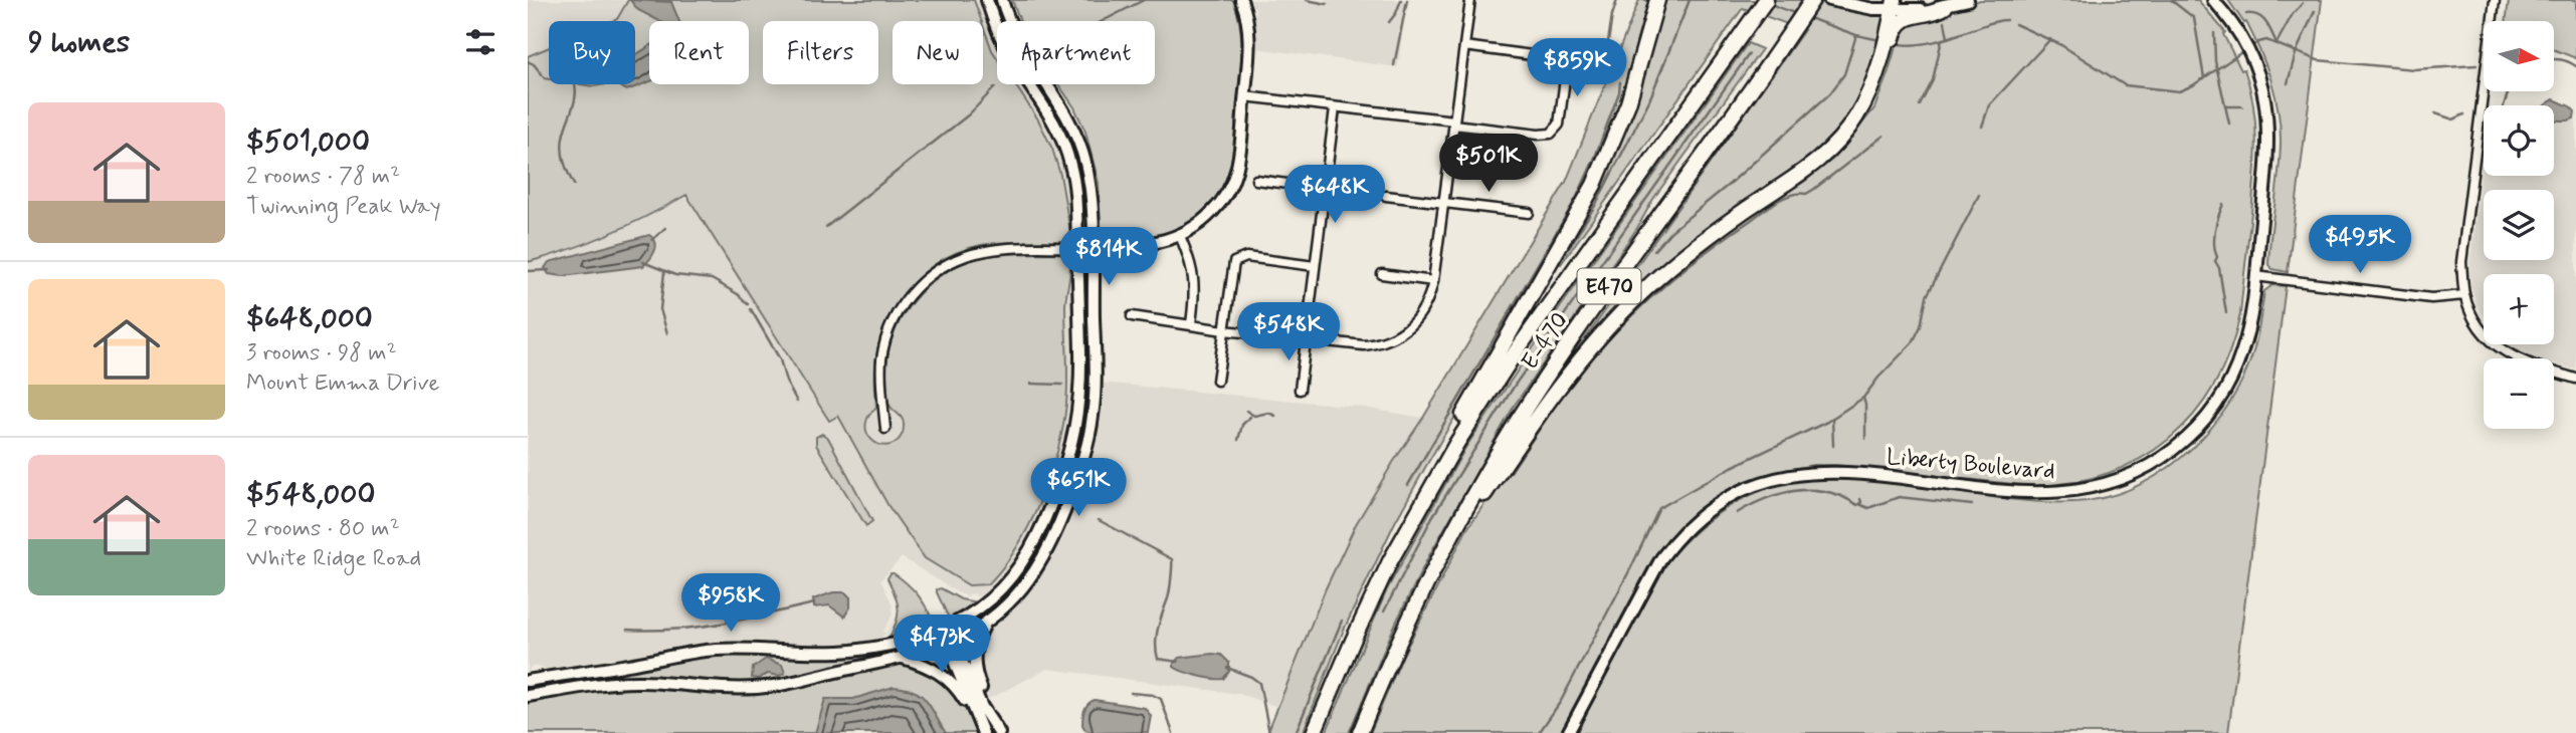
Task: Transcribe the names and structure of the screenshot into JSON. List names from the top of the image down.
{
  "streets": {
    "highway": ["E470", "E-470"],
    "main road": ["Liberty Boulevard"]
  },
  "north": "right",
  "page": {
    "heading": "9 homes",
    "map_buttons": ["+", "−"],
    "chip": [
      "Buy",
      "Rent",
      "Filters",
      "New",
      "Apartment"
    ],
    "price": [
      "$859K",
      "$501K",
      "$648K",
      "$495K",
      "$814K",
      "$548K",
      "$651K",
      "$958K",
      "$473K"
    ],
    "list": [
      {
        "name": "$501,000",
        "note": "2 rooms · 78 m² · Twinning Peak Way"
      },
      {
        "name": "$648,000",
        "note": "3 rooms · 98 m² · Mount Emma Drive"
      },
      {
        "name": "$548,000",
        "note": "2 rooms · 80 m² · White Ridge Road"
      }
    ]
  }
}
